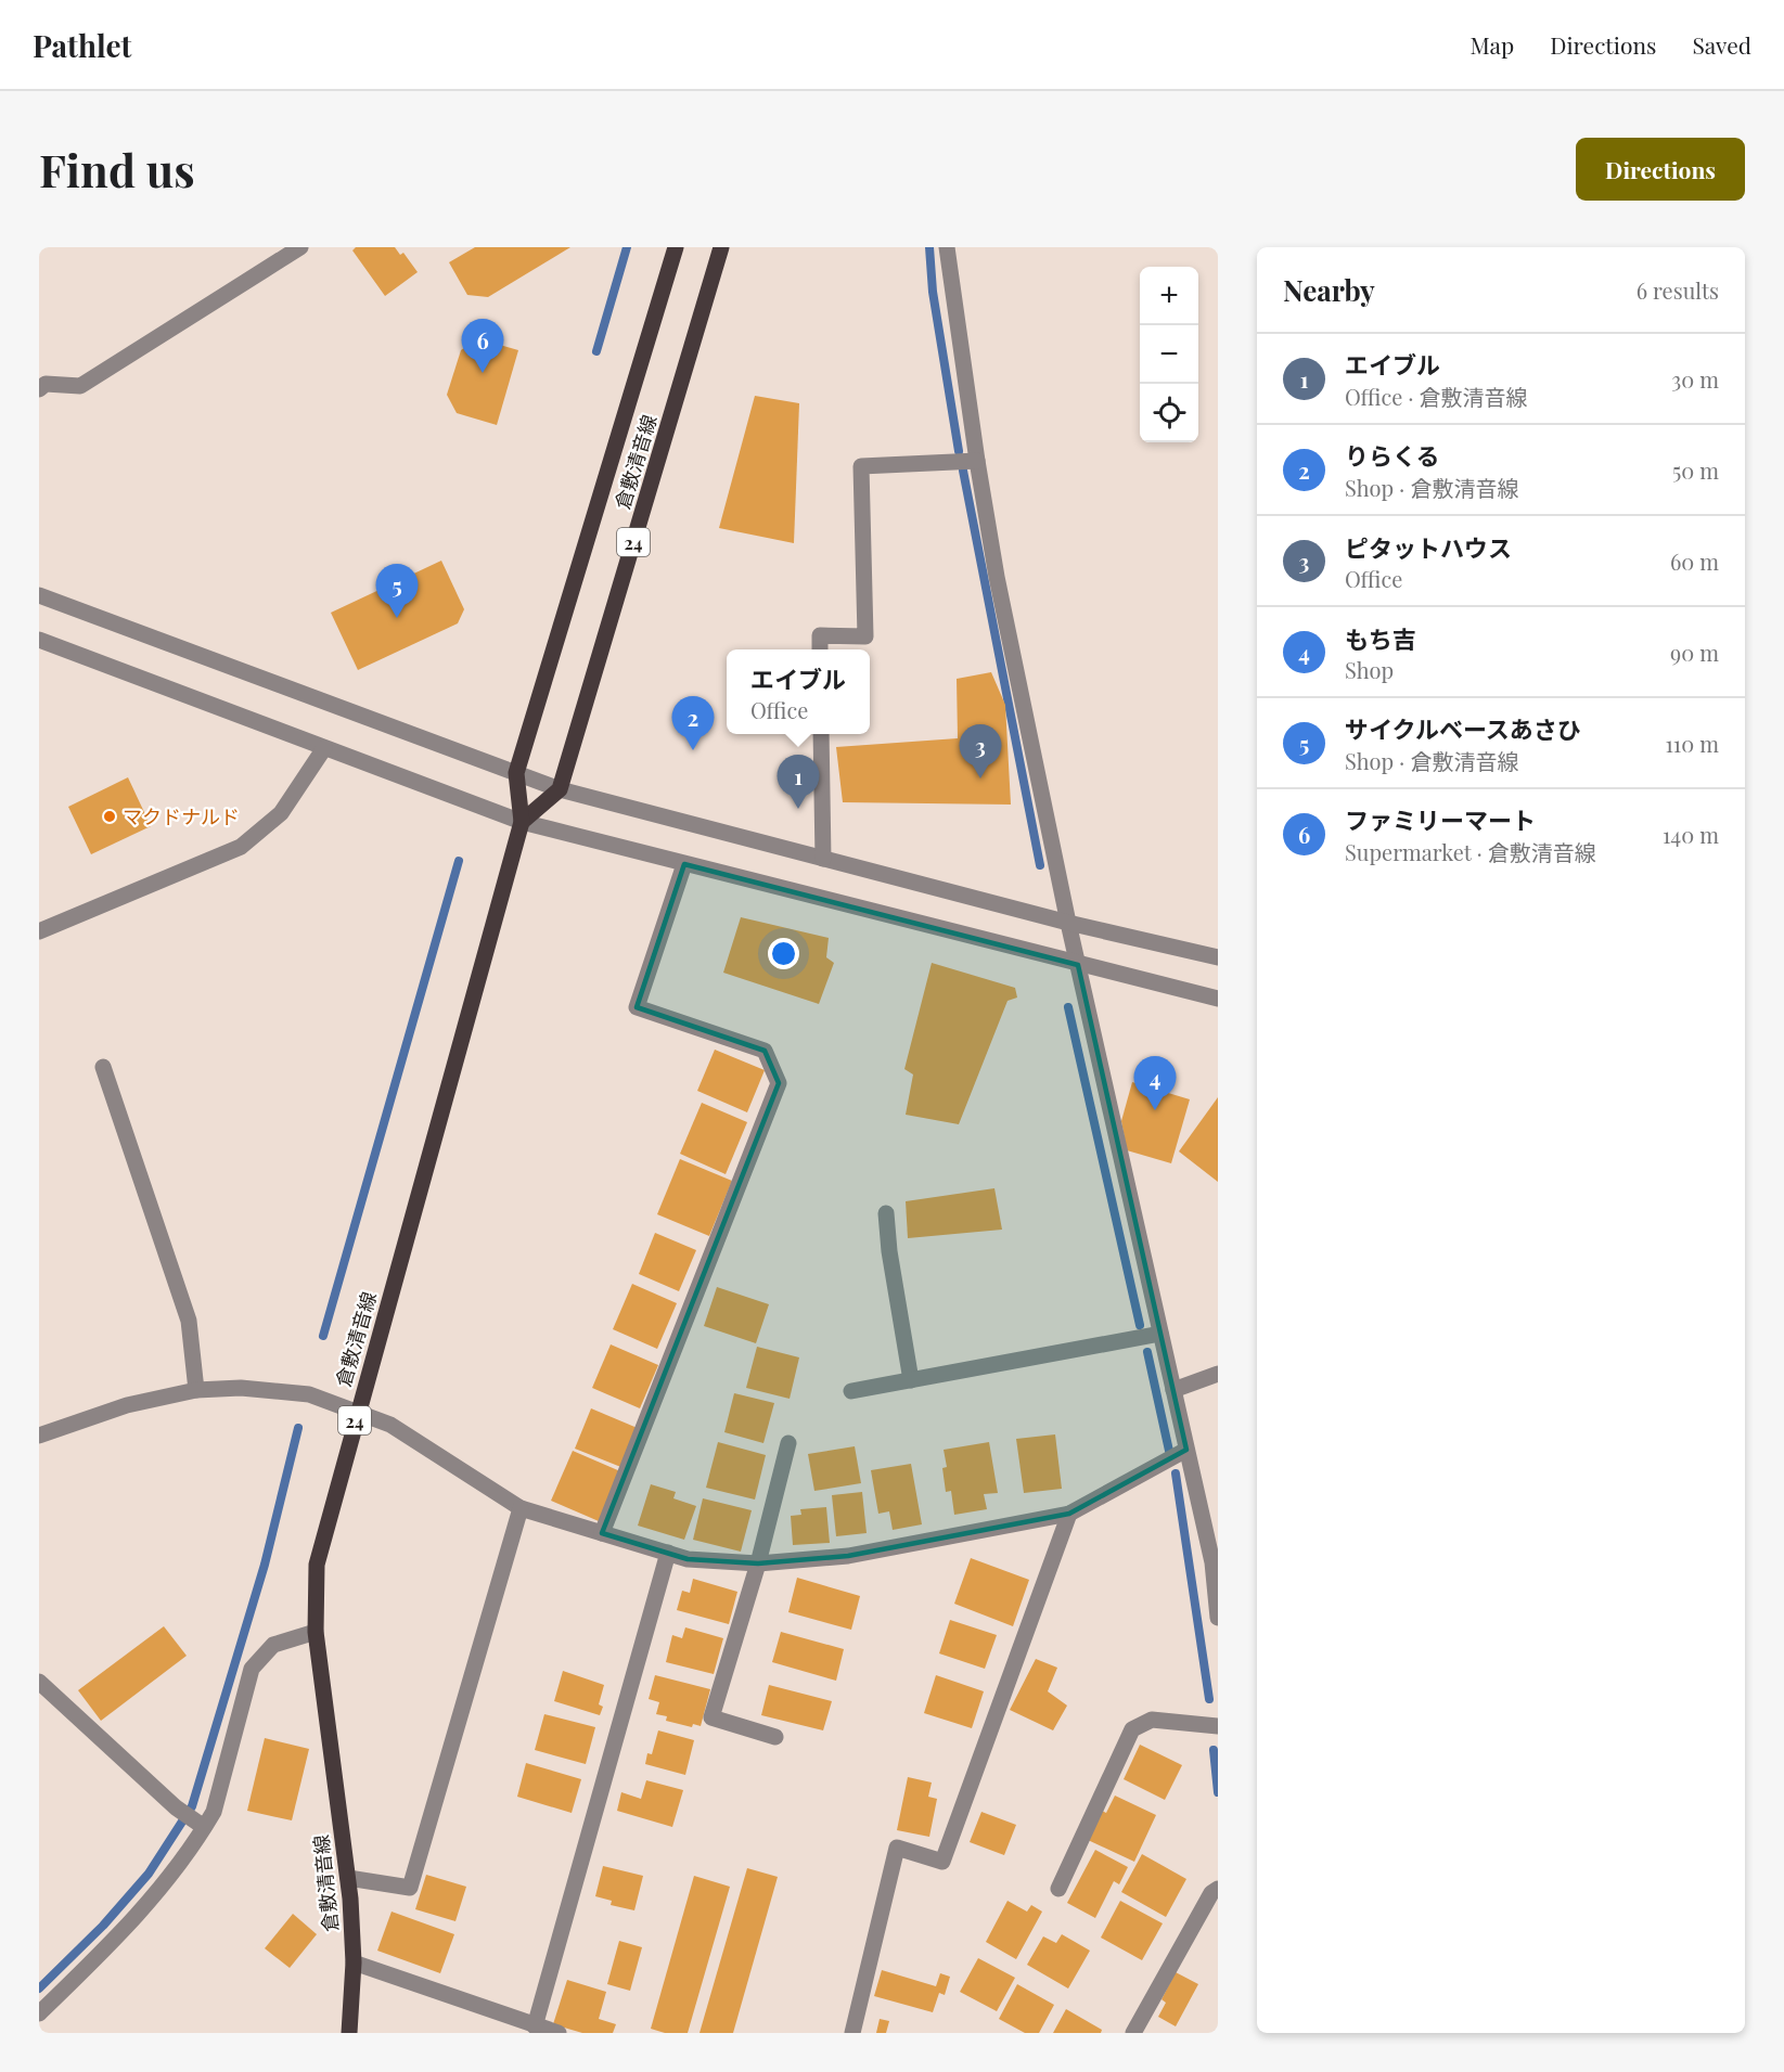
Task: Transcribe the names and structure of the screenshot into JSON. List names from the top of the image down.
{
  "streets": {
    "main road": ["倉敷清音線", "24"]
  },
  "places": ["マクドナルド"],
  "page": {
    "header": "Pathlet",
    "nav": ["Map", "Directions", "Saved"],
    "buttons": "Directions",
    "title": "Find us",
    "heading": ["Nearby", "6 results"],
    "map_buttons": ["+", "−"],
    "pins": [
      "6",
      "5",
      "2",
      "3",
      "1",
      "4"
    ],
    "list": [
      {
        "mark": "1",
        "name": "エイブル",
        "note": "Office · 倉敷清音線",
        "value": "30 m"
      },
      {
        "mark": "2",
        "name": "りらくる",
        "note": "Shop · 倉敷清音線",
        "value": "50 m"
      },
      {
        "mark": "3",
        "name": "ピタットハウス",
        "note": "Office",
        "value": "60 m"
      },
      {
        "mark": "4",
        "name": "もち吉",
        "note": "Shop",
        "value": "90 m"
      },
      {
        "mark": "5",
        "name": "サイクルベースあさひ",
        "note": "Shop · 倉敷清音線",
        "value": "110 m"
      },
      {
        "mark": "6",
        "name": "ファミリーマート",
        "note": "Supermarket · 倉敷清音線",
        "value": "140 m"
      }
    ],
    "popup": ["エイブル", "Office"]
  }
}
